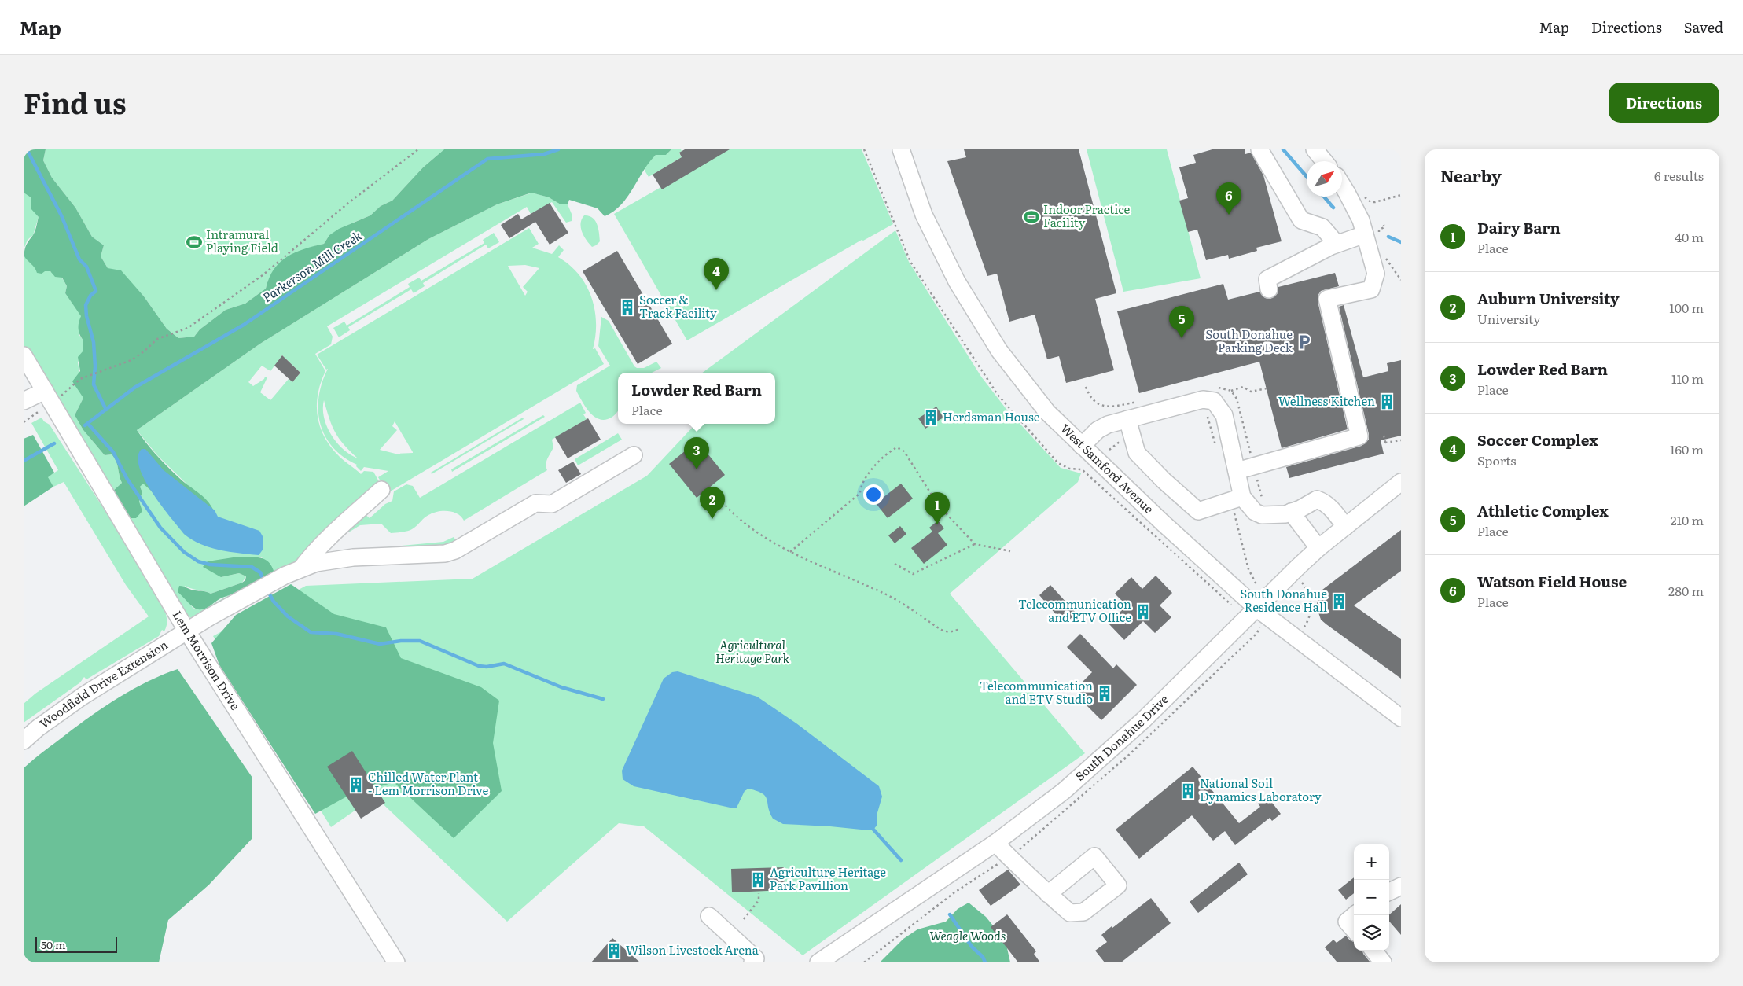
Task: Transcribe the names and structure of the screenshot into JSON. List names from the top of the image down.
{
  "streets": {
    "street": [
      "West Samford Avenue",
      "Lem Morrison Drive",
      "Woodfield Drive Extension",
      "South Donahue Drive"
    ]
  },
  "crossings": [
    ["West Samford Avenue", "South Donahue Drive"],
    ["Lem Morrison Drive", "Woodfield Drive Extension"]
  ],
  "water": ["Parkerson Mill Creek"],
  "parks": ["Agricultural Heritage Park", "Weagle Woods"],
  "places": {
    "sports": ["Indoor Practice Facility", "Intramural Playing Field"],
    "building": [
      "Soccer & Track Facility",
      "Wellness Kitchen",
      "Herdsman House",
      "South Donahue Residence Hall",
      "Telecommunication and ETV Office",
      "Telecommunication and ETV Studio",
      "Chilled Water Plant - Lem Morrison Drive",
      "National Soil Dynamics Laboratory",
      "Agriculture Heritage Park Pavillion",
      "Wilson Livestock Arena"
    ],
    "parking": ["South Donahue Parking Deck"]
  },
  "scale_bar": "50 m",
  "north": "top right",
  "page": {
    "header": "Map",
    "nav": ["Map", "Directions", "Saved"],
    "title": "Find us",
    "buttons": "Directions",
    "heading": ["Nearby", "6 results"],
    "pins": [
      "6",
      "4",
      "5",
      "3",
      "2",
      "1"
    ],
    "list": [
      {
        "mark": "1",
        "name": "Dairy Barn",
        "note": "Place",
        "value": "40 m"
      },
      {
        "mark": "2",
        "name": "Auburn University",
        "note": "University",
        "value": "100 m"
      },
      {
        "mark": "3",
        "name": "Lowder Red Barn",
        "note": "Place",
        "value": "110 m"
      },
      {
        "mark": "4",
        "name": "Soccer Complex",
        "note": "Sports",
        "value": "160 m"
      },
      {
        "mark": "5",
        "name": "Athletic Complex",
        "note": "Place",
        "value": "210 m"
      },
      {
        "mark": "6",
        "name": "Watson Field House",
        "note": "Place",
        "value": "280 m"
      }
    ],
    "popup": ["Lowder Red Barn", "Place"],
    "map_buttons": ["+", "−"],
    "scale": "50 m"
  }
}
